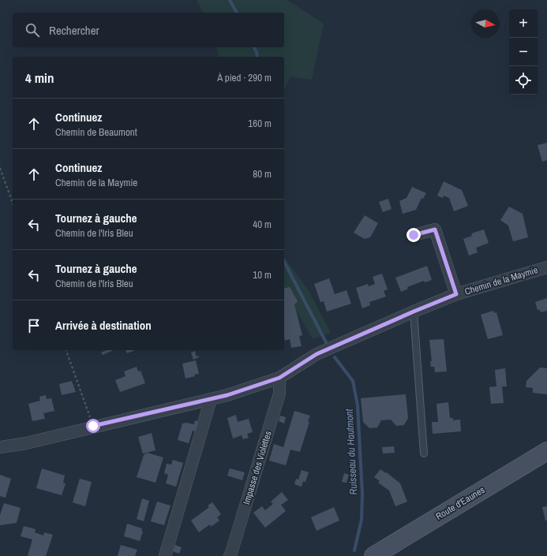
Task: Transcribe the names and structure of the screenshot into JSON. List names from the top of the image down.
{
  "streets": {
    "main road": ["Route d'Eaunes"],
    "street": ["Chemin de la Maymie", "Impasse des Violettes"]
  },
  "crossings": [
    ["Chemin de la Maymie", "Impasse des Violettes"]
  ],
  "water": ["Ruisseau du Hautmont"],
  "north": "right",
  "page": {
    "map_buttons": ["+", "−"],
    "search": "Rechercher",
    "heading": ["4 min", "À pied · 290 m"],
    "list": [
      ["Continuez", "Chemin de Beaumont", "160 m"],
      ["Continuez", "Chemin de la Maymie", "80 m"],
      ["Tournez à gauche", "Chemin de l'Iris Bleu", "40 m"],
      ["Tournez à gauche", "Chemin de l'Iris Bleu", "10 m"],
      "Arrivée à destination"
    ]
  }
}
